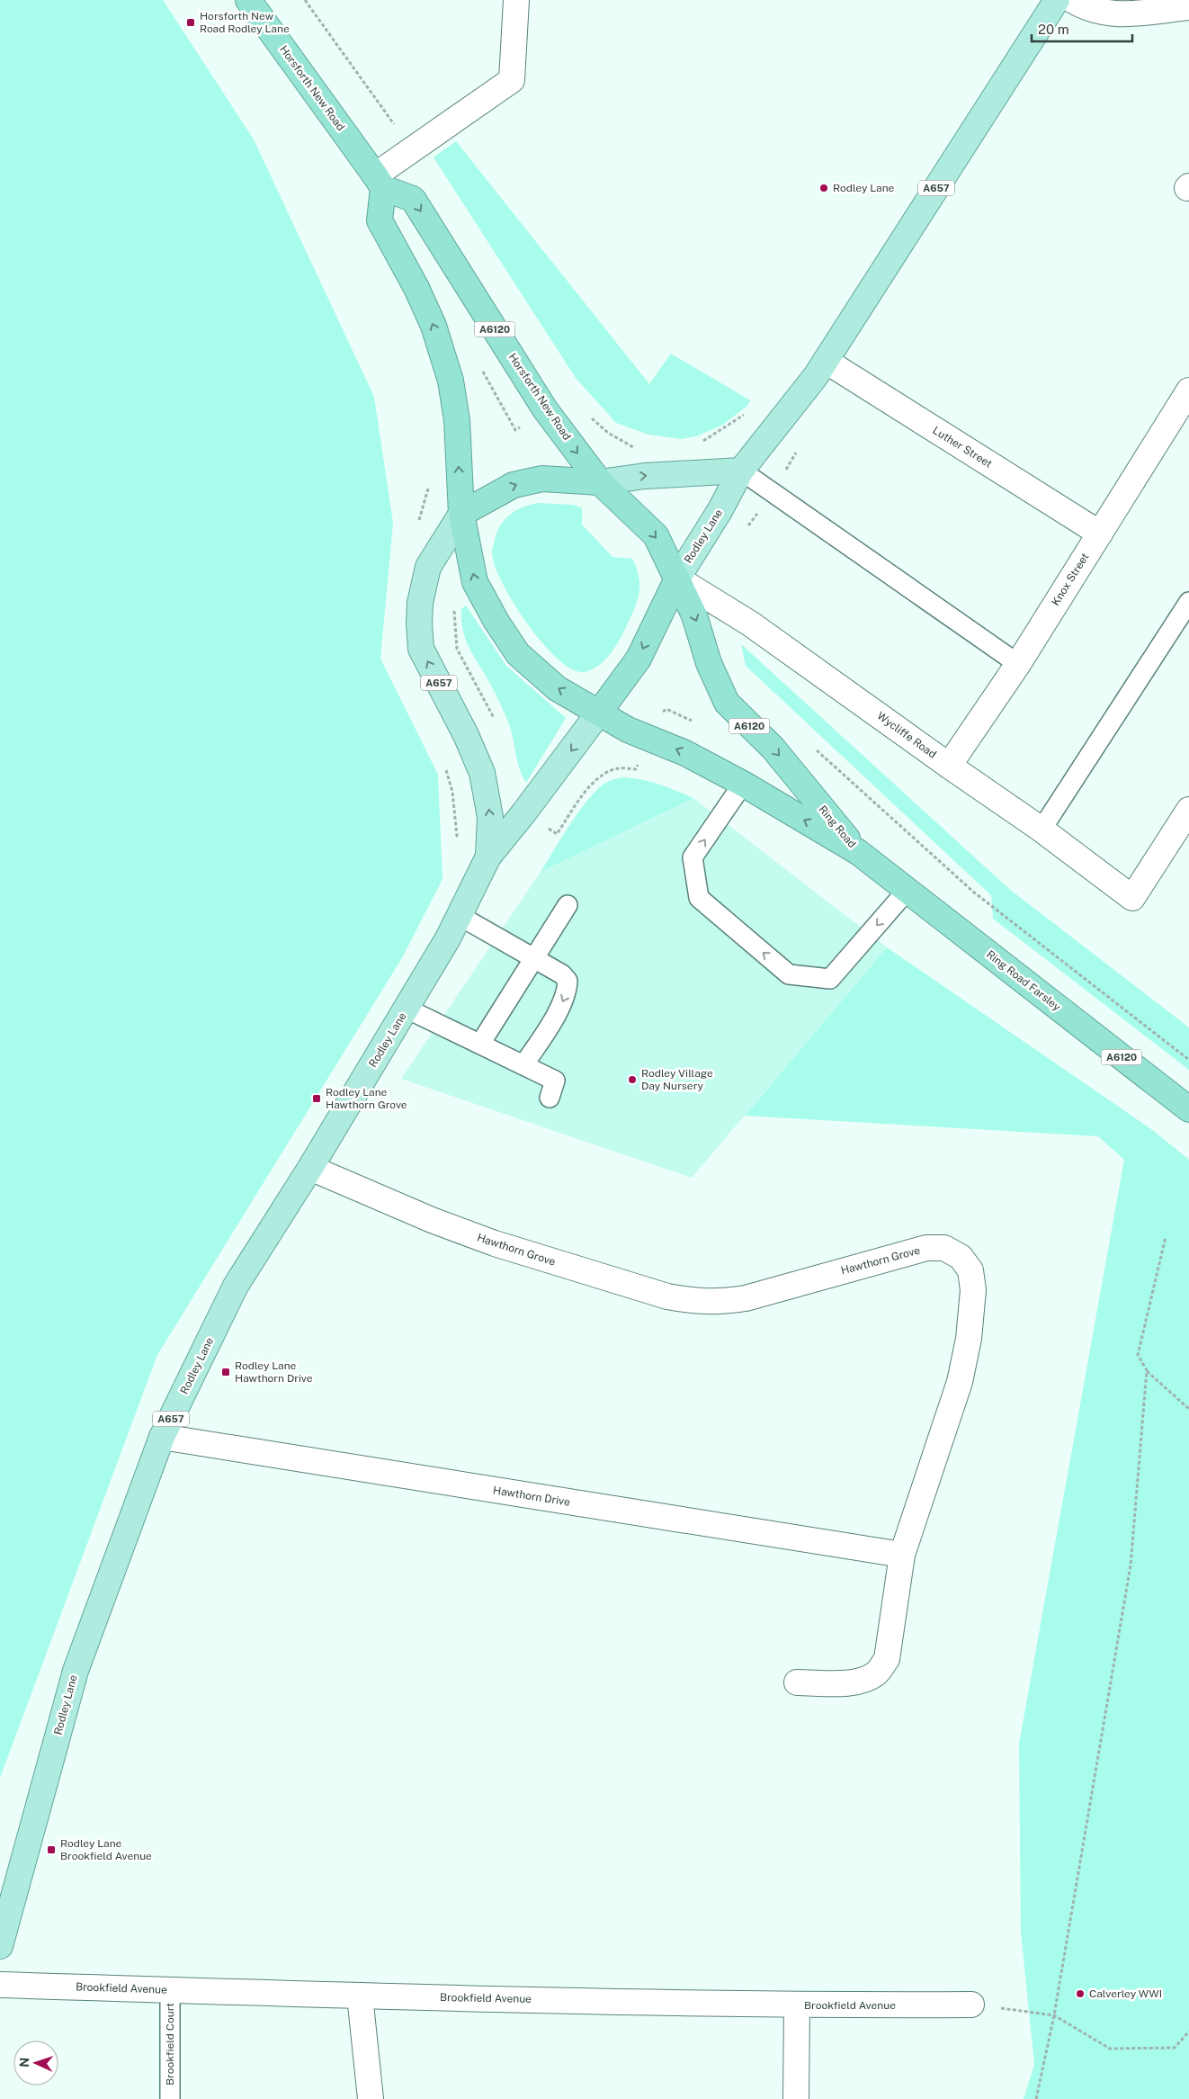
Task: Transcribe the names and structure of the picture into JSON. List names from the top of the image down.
{
  "streets": {
    "highway": [
      "Horsforth New Road",
      "A6120",
      "Ring Road",
      "Ring Road Farsley"
    ],
    "main road": ["A657", "Rodley Lane"],
    "street": [
      "Luther Street",
      "Knox Street",
      "Wycliffe Road",
      "Hawthorn Grove",
      "Hawthorn Drive",
      "Brookfield Avenue"
    ],
    "lane": ["Brookfield Court"]
  },
  "crossings": [
    ["Horsforth New Road", "A6120"],
    ["A6120", "Rodley Lane"],
    ["A6120", "Wycliffe Road"],
    ["A6120", "Ring Road"],
    ["Luther Street", "Rodley Lane"],
    ["Luther Street", "Knox Street"],
    ["Rodley Lane", "Wycliffe Road"],
    ["Rodley Lane", "Ring Road"],
    ["Rodley Lane", "Hawthorn Grove"],
    ["Rodley Lane", "Hawthorn Drive"],
    ["Knox Street", "Wycliffe Road"],
    ["Wycliffe Road", "Ring Road"],
    ["Ring Road", "Ring Road Farsley"],
    ["Hawthorn Grove", "Hawthorn Drive"],
    ["Brookfield Avenue", "Brookfield Court"]
  ],
  "places": {
    "transit": [
      "Horsforth New Road Rodley Lane",
      "Rodley Lane Hawthorn Grove",
      "Rodley Lane Hawthorn Drive",
      "Rodley Lane Brookfield Avenue"
    ],
    "other": ["Rodley Lane", "Rodley Village Day Nursery", "Calverley WWI"]
  },
  "scale_bar": "20 m",
  "north": "left"
}
